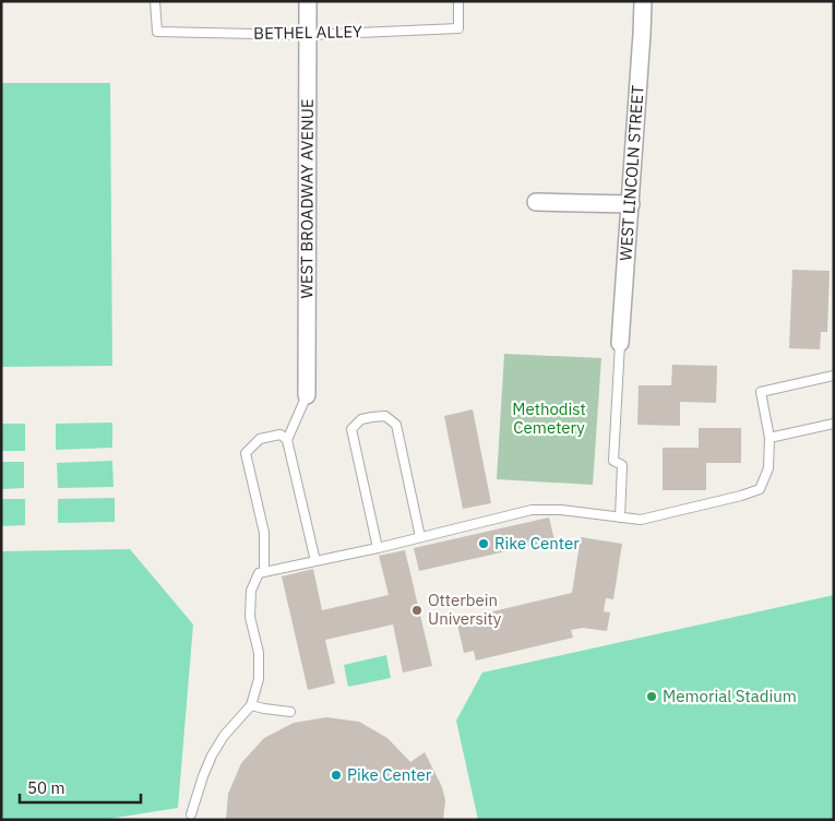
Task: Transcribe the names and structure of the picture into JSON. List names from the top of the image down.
{
  "streets": {
    "street": ["WEST LINCOLN STREET", "WEST BROADWAY AVENUE"],
    "lane": ["BETHEL ALLEY"]
  },
  "crossings": [
    ["BETHEL ALLEY", "WEST BROADWAY AVENUE"]
  ],
  "parks": ["Methodist Cemetery"],
  "places": [
    "Rike Center",
    "Otterbein University",
    "Memorial Stadium",
    "Pike Center"
  ],
  "scale_bar": "50 m"
}
